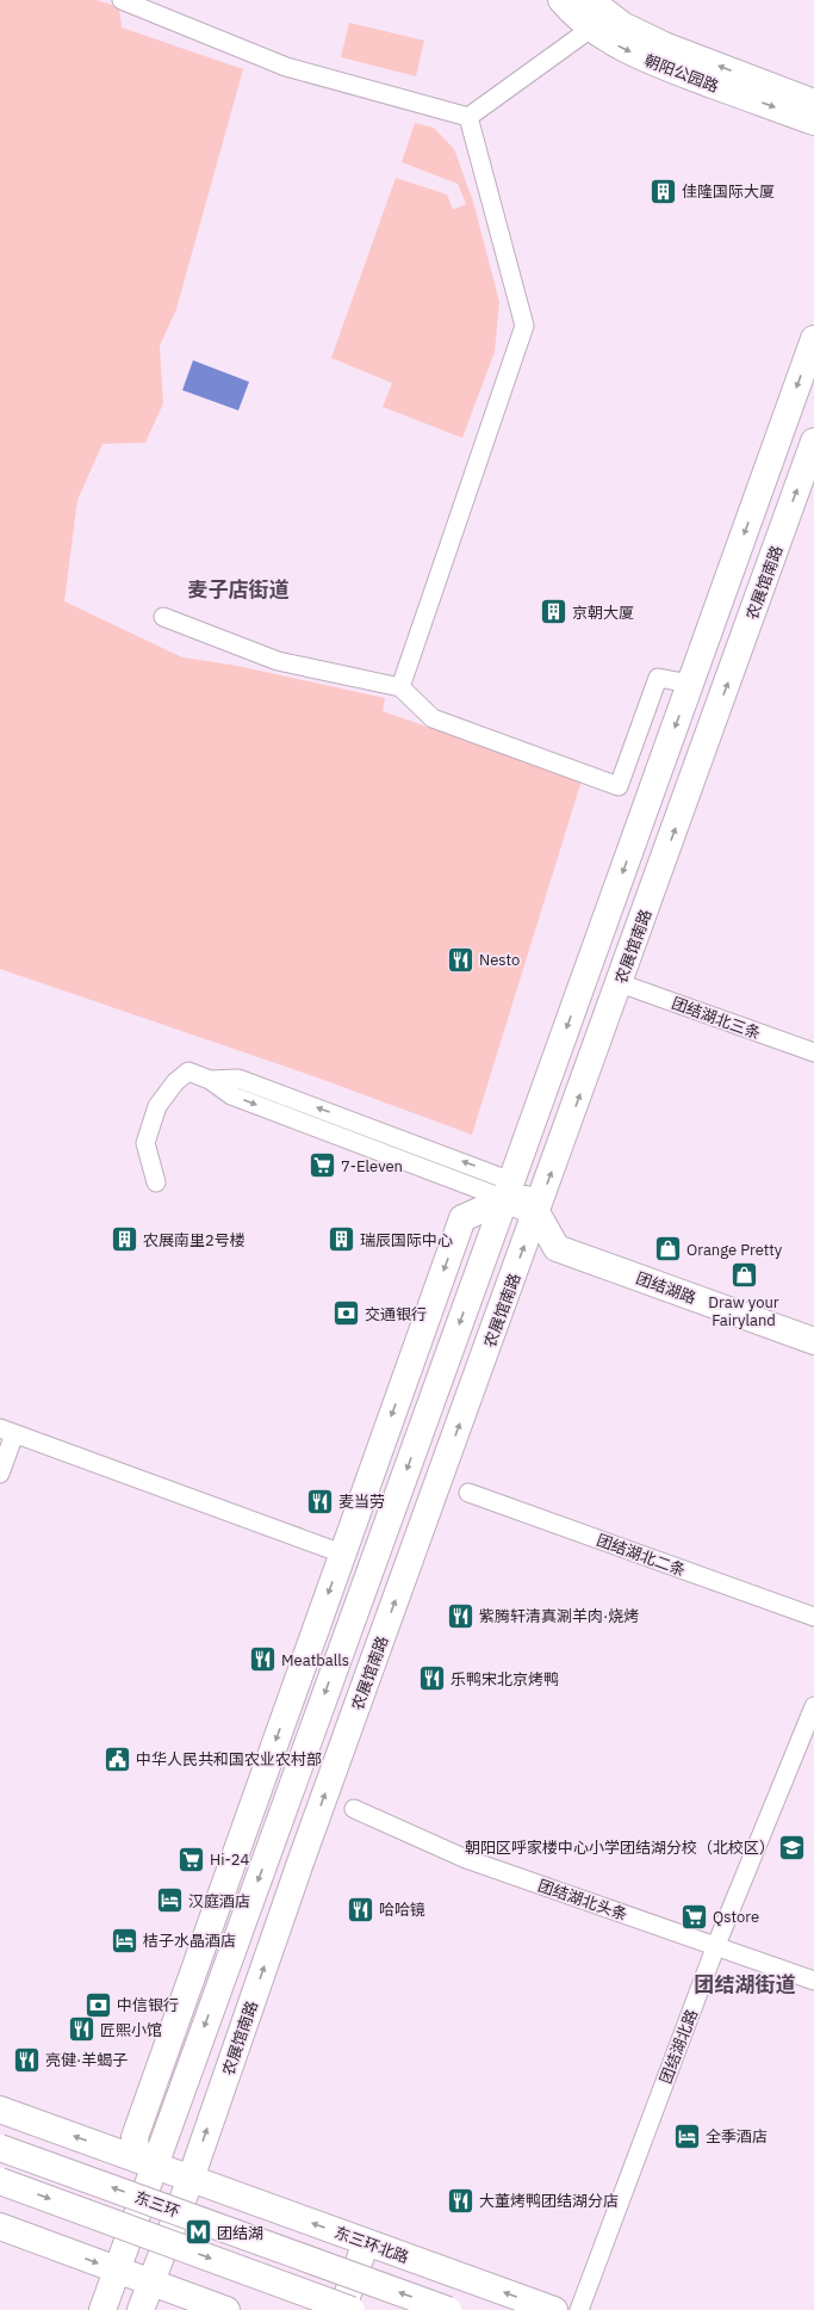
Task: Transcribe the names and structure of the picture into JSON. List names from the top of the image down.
{
  "streets": {
    "main road": [
      "朝阳公园路",
      "农展馆南路",
      "团结湖路",
      "东三环",
      "东三环北路"
    ],
    "street": [
      "团结湖北三条",
      "团结湖北二条",
      "团结湖北头条",
      "团结湖北路"
    ]
  },
  "crossings": [
    ["农展馆南路", "团结湖北三条"],
    ["农展馆南路", "团结湖路"],
    ["农展馆南路", "东三环北路"],
    ["团结湖北头条", "团结湖北路"]
  ],
  "districts": ["麦子店街道", "团结湖街道"],
  "places": {
    "building": [
      "佳隆国际大厦",
      "京朝大厦",
      "农展南里2号楼",
      "瑞辰国际中心"
    ],
    "restaurant": [
      "Nesto",
      "麦当劳",
      "紫腾轩清真涮羊肉·烧烤",
      "Meatballs",
      "乐鸭宋北京烤鸭",
      "哈哈镜",
      "匠熙小馆",
      "亮健·羊蝎子",
      "大董烤鸭团结湖分店"
    ],
    "supermarket": ["7-Eleven", "Hi-24", "Qstore"],
    "shop": ["Orange Pretty", "Draw your Fairyland"],
    "bank": ["交通银行", "中信银行"],
    "public building": ["中华人民共和国农业农村部"],
    "school or university": ["朝阳区呼家楼中心小学团结湖分校（北校区）"],
    "hotel": ["汉庭酒店", "桔子水晶酒店", "全季酒店"],
    "metro station": ["团结湖"]
  }
}
